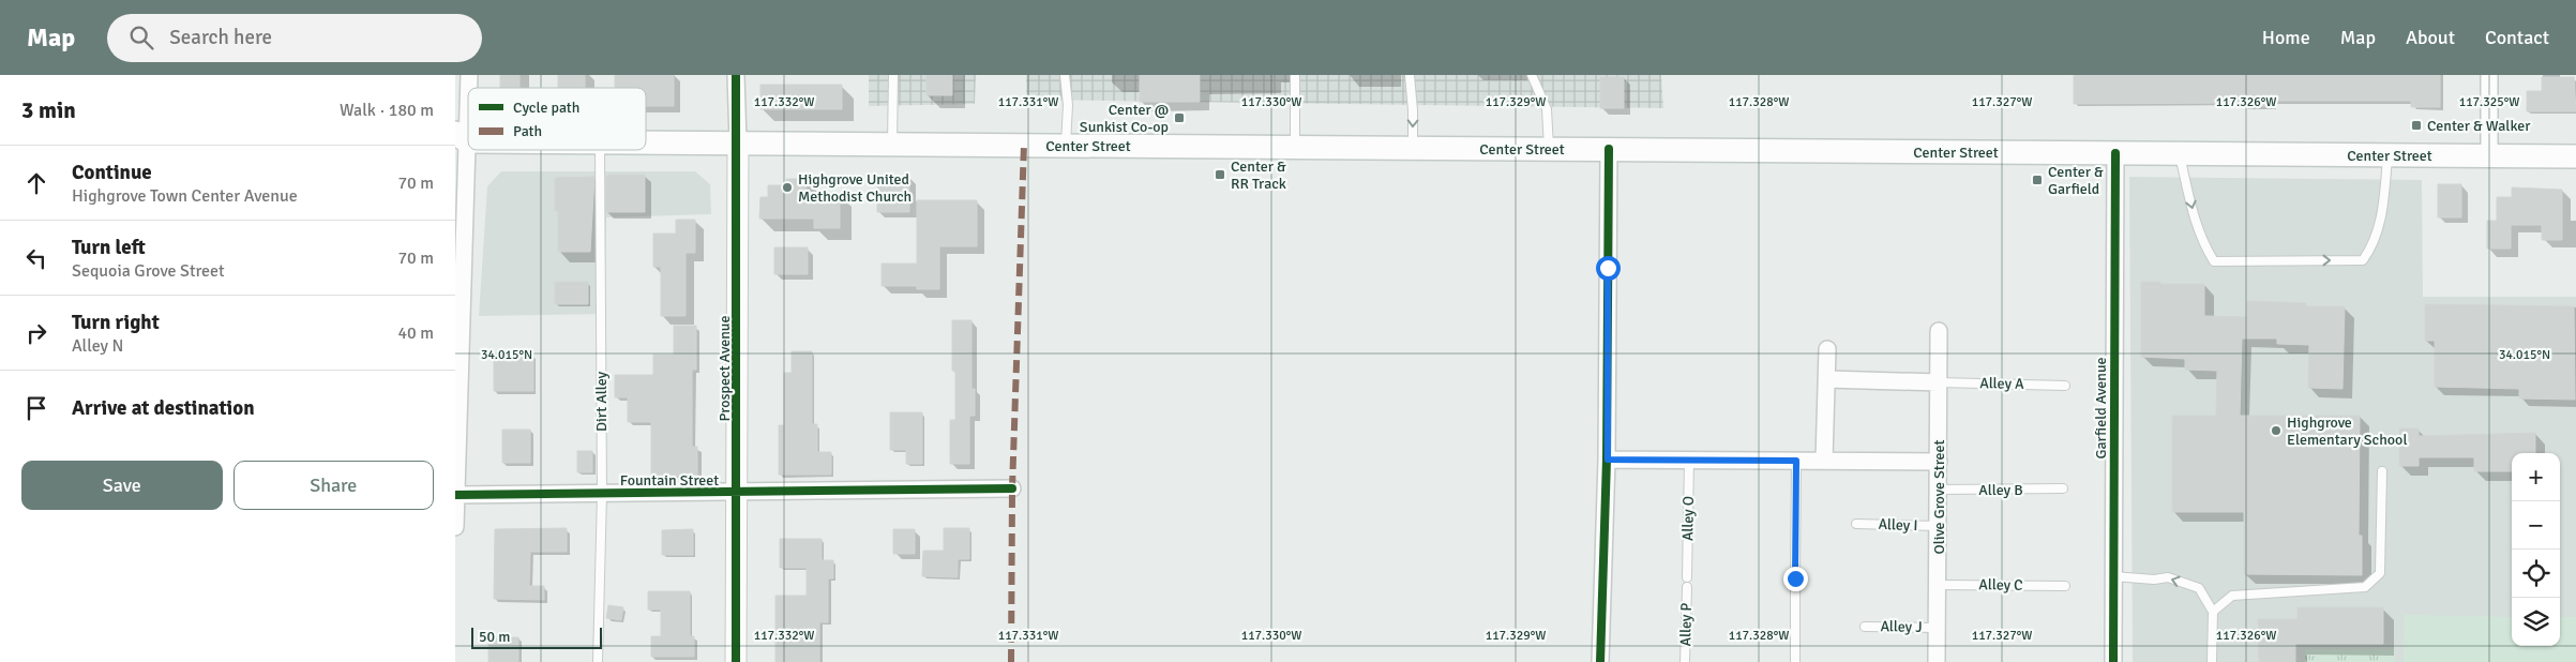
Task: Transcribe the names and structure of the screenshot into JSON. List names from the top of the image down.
{
  "streets": {
    "main road": ["Center Street"],
    "street": [
      "Prospect Avenue",
      "Garfield Avenue",
      "Fountain Street",
      "Olive Grove Street"
    ],
    "lane": [
      "Alley A",
      "Dirt Alley",
      "Alley B",
      "Alley O",
      "Alley I",
      "Alley C",
      "Alley P",
      "Alley J"
    ]
  },
  "crossings": [
    ["Center Street", "Prospect Avenue"],
    ["Center Street", "Garfield Avenue"],
    ["Prospect Avenue", "Fountain Street"],
    ["Alley A", "Olive Grove Street"],
    ["Dirt Alley", "Fountain Street"],
    ["Alley B", "Olive Grove Street"],
    ["Olive Grove Street", "Alley I"],
    ["Olive Grove Street", "Alley C"],
    ["Olive Grove Street", "Alley J"]
  ],
  "places": {
    "transit": [
      "Center @ Sunkist Co-op",
      "Center & Walker",
      "Center & RR Track",
      "Center & Garfield"
    ],
    "other": ["Highgrove United Methodist Church", "Highgrove Elementary School"]
  },
  "legend": ["Cycle path", "Path"],
  "scale_bar": "50 m",
  "page": {
    "header": "Map",
    "search": "Search here",
    "nav": [
      "Home",
      "Map",
      "About",
      "Contact"
    ],
    "heading": ["3 min", "Walk · 180 m"],
    "list": [
      ["Continue", "Highgrove Town Center Avenue", "70 m"],
      ["Turn left", "Sequoia Grove Street", "70 m"],
      ["Turn right", "Alley N", "40 m"],
      "Arrive at destination"
    ],
    "buttons": ["Save", "Share"],
    "map_buttons": ["+", "−"],
    "scale": "50 m"
  },
  "coordinates": [
    "117.332°W",
    "117.331°W",
    "117.330°W",
    "117.329°W",
    "117.328°W",
    "117.327°W",
    "117.326°W",
    "117.325°W",
    "34.015°N"
  ]
}
